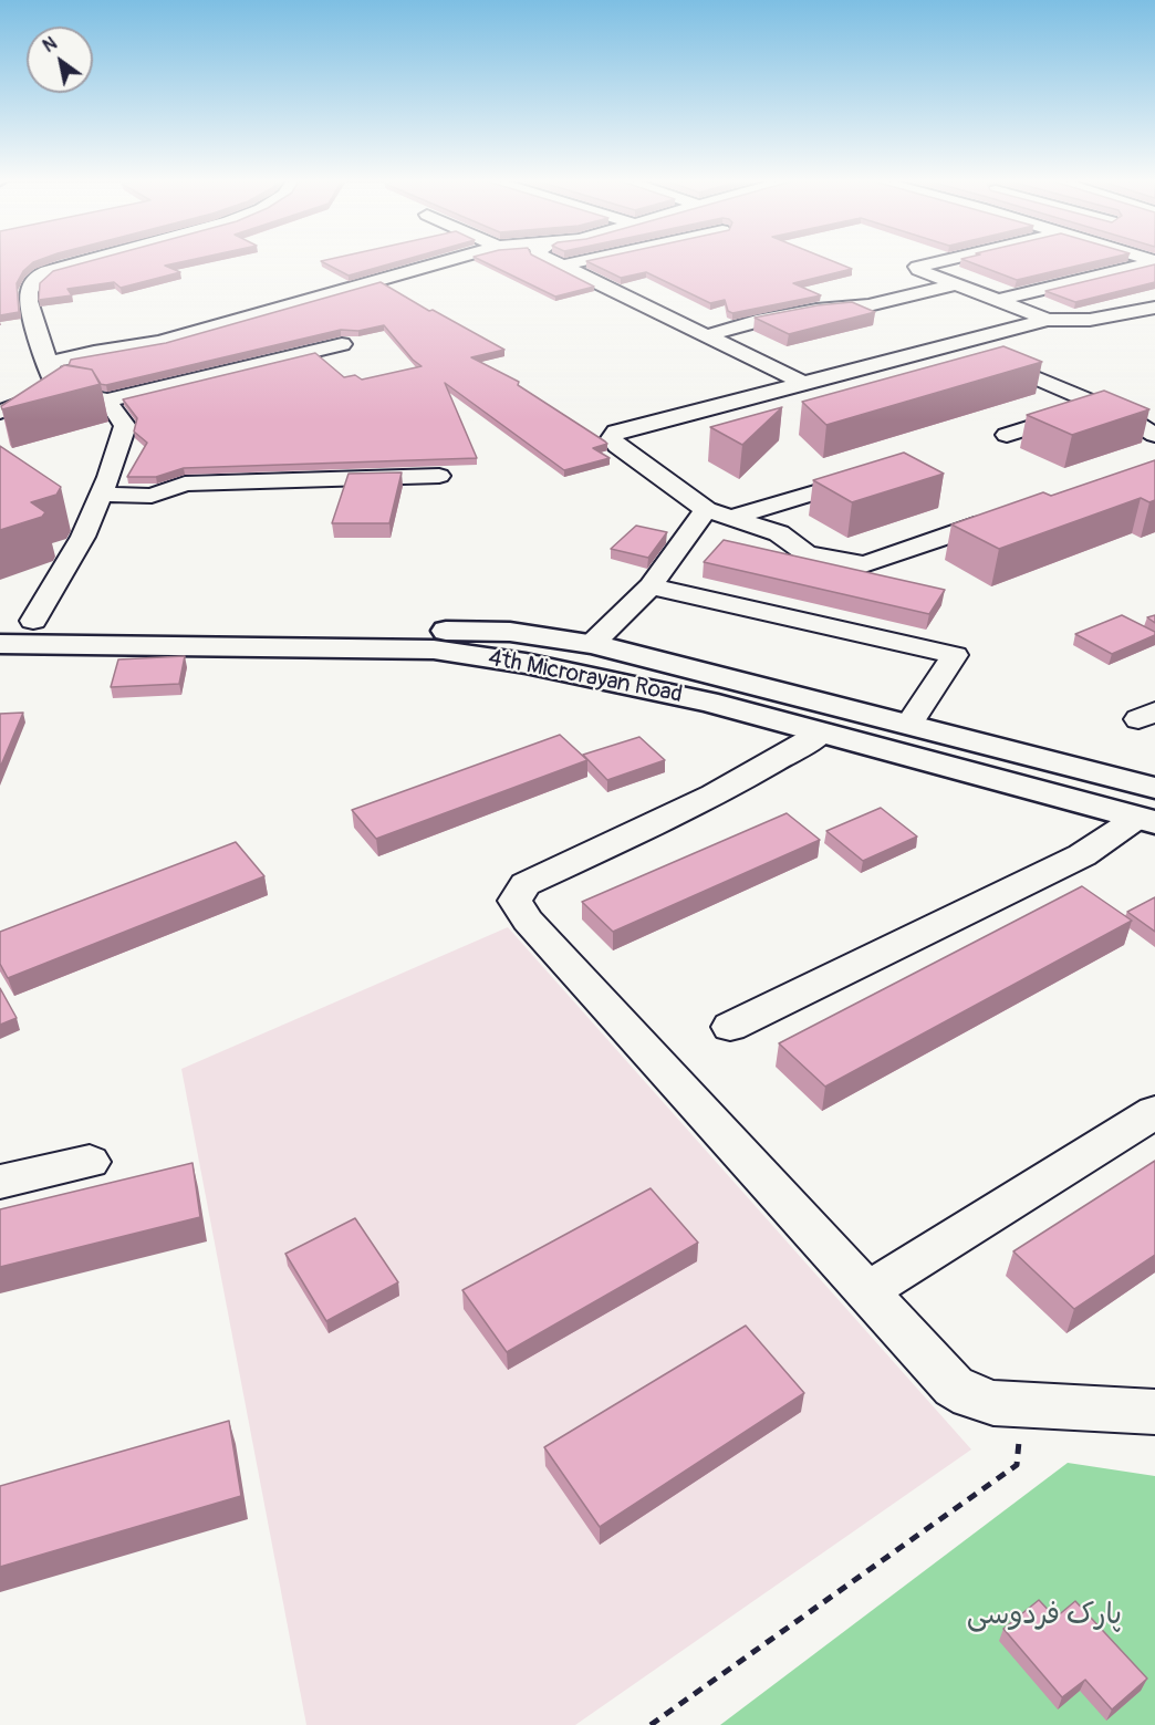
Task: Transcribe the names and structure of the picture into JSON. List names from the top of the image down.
{
  "streets": {
    "main road": ["4th Microrayan Road"]
  },
  "parks": ["پارک فردوسی"],
  "north": "top left"
}
